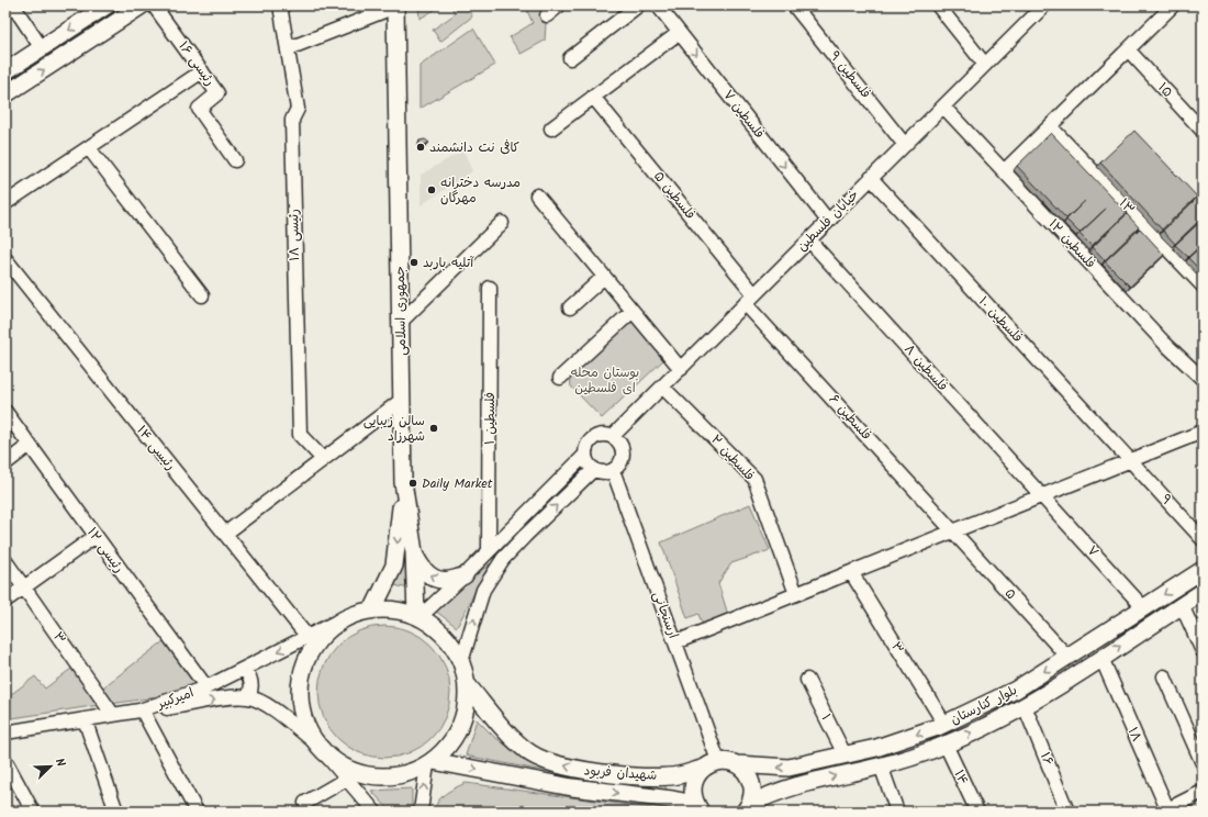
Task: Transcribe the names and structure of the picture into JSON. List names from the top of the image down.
{
  "streets": {
    "main road": ["جمهوری اسلامی", "بلوار کنارستان", "شهيدان فربود"],
    "street": [
      "رئیسی ۱۶",
      "فلسطین ۹",
      "۱۵",
      "فلسطین ۷",
      "فلسطین ۵",
      "۱۳",
      "خیابان فلسطین",
      "رئیسی ۱۸",
      "فلسطین ۱۲",
      "فلسطین ۱۰",
      "فلسطین ۸",
      "فلسطین ۶",
      "فلسطین ۱",
      "رئیسی ۱۴",
      "فلسطین ۲",
      "۹",
      "رئیسی ۱۲",
      "۷",
      "۵",
      "ارسنجانی",
      "۳",
      "امیرکبیر",
      "۱",
      "۱۸",
      "۱۶",
      "۱۴"
    ]
  },
  "crossings": [
    ["فلسطین ۹", "خیابان فلسطین"],
    ["فلسطین ۷", "خیابان فلسطین"],
    ["فلسطین ۵", "خیابان فلسطین"],
    ["فلسطین ۵", "فلسطین ۶"],
    ["خیابان فلسطین", "فلسطین ۱۲"],
    ["خیابان فلسطین", "فلسطین ۱۰"],
    ["خیابان فلسطین", "فلسطین ۸"],
    ["خیابان فلسطین", "فلسطین ۶"],
    ["خیابان فلسطین", "فلسطین ۲"],
    ["خیابان فلسطین", "ارسنجانی"],
    ["فلسطین ۱۰", "۹"],
    ["فلسطین ۸", "۷"],
    ["فلسطین ۶", "۵"],
    ["رئیسی ۱۴", "امیرکبیر"],
    ["رئیسی ۱۲", "امیرکبیر"],
    ["۷", "بلوار کنارستان"],
    ["۵", "بلوار کنارستان"],
    ["ارسنجانی", "بلوار کنارستان"],
    ["ارسنجانی", "شهيدان فربود"],
    ["۳", "امیرکبیر"],
    ["۳", "بلوار کنارستان"],
    ["بلوار کنارستان", "۱"],
    ["بلوار کنارستان", "۱۸"],
    ["بلوار کنارستان", "۱۶"],
    ["بلوار کنارستان", "شهيدان فربود"],
    ["بلوار کنارستان", "۱۴"]
  ],
  "one_way": ["فلسطین ۷"],
  "parks": ["بوستان محله ای فلسطین"],
  "places": [
    "کافی نت دانشمند",
    "مدرسه دخترانه مهرگان",
    "آتلیه باربد",
    "سالن زیبایی شهرزاد",
    "Daily Market"
  ],
  "north": "top right"
}
